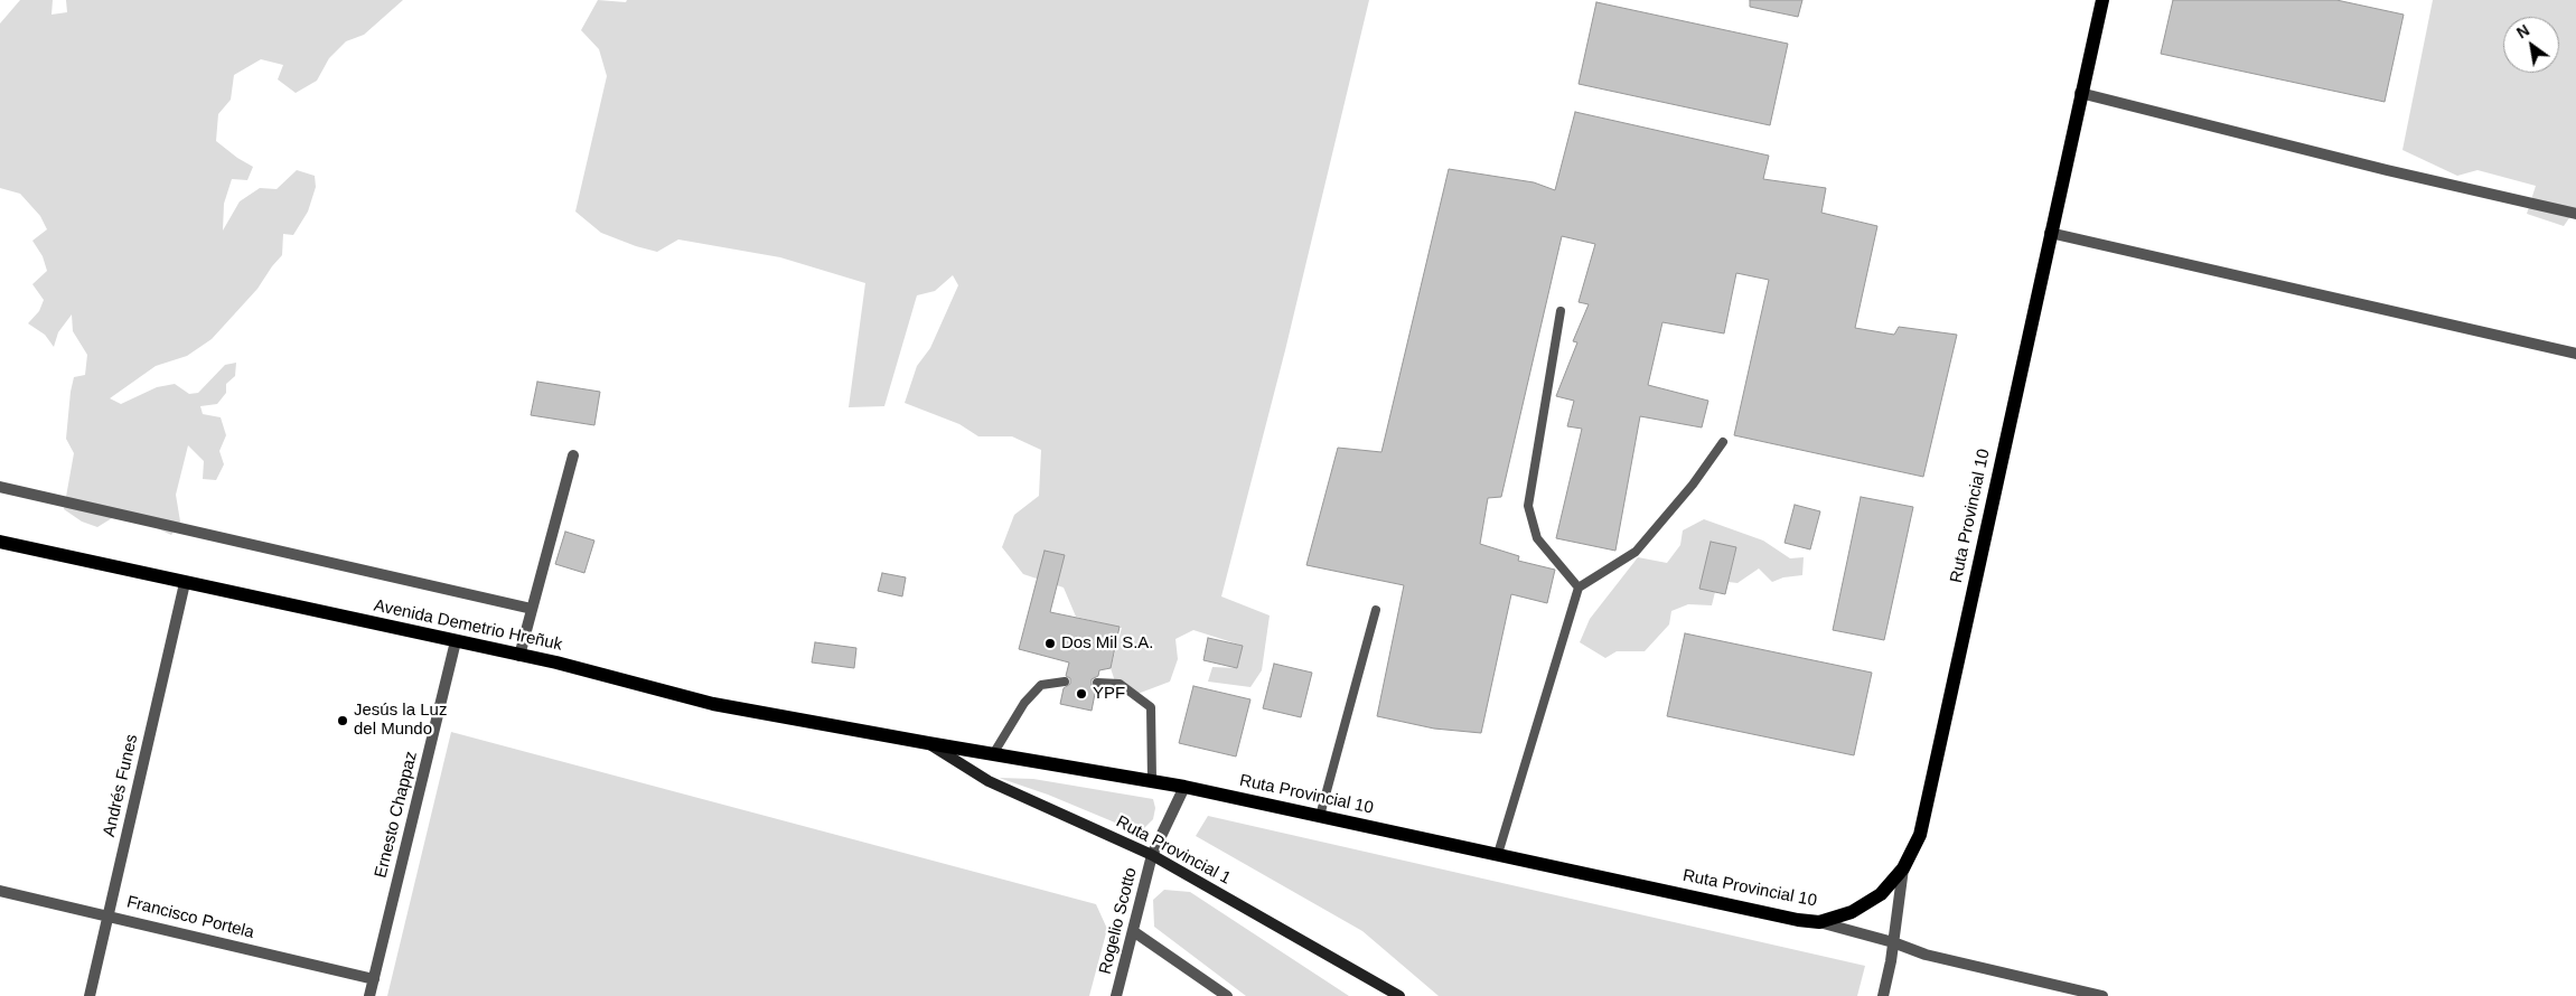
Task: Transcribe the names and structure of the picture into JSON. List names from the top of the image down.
{
  "streets": {
    "main road": ["Ruta Provincial 10", "Avenida Demetrio Hreñuk", "Ruta Provincial 1"],
    "street": [
      "Andrés Funes",
      "Ernesto Chappaz",
      "Francisco Portela",
      "Rogelio Scotto"
    ]
  },
  "crossings": [
    ["Ruta Provincial 10", "Avenida Demetrio Hreñuk"],
    ["Ruta Provincial 10", "Ruta Provincial 1"],
    ["Ruta Provincial 10", "Rogelio Scotto"],
    ["Avenida Demetrio Hreñuk", "Andrés Funes"],
    ["Avenida Demetrio Hreñuk", "Ernesto Chappaz"],
    ["Avenida Demetrio Hreñuk", "Ruta Provincial 1"],
    ["Andrés Funes", "Francisco Portela"],
    ["Ernesto Chappaz", "Francisco Portela"],
    ["Ruta Provincial 1", "Rogelio Scotto"]
  ],
  "places": ["Dos Mil S.A.", "YPF", "Jesús la Luz del Mundo"],
  "north": "top left"
}
